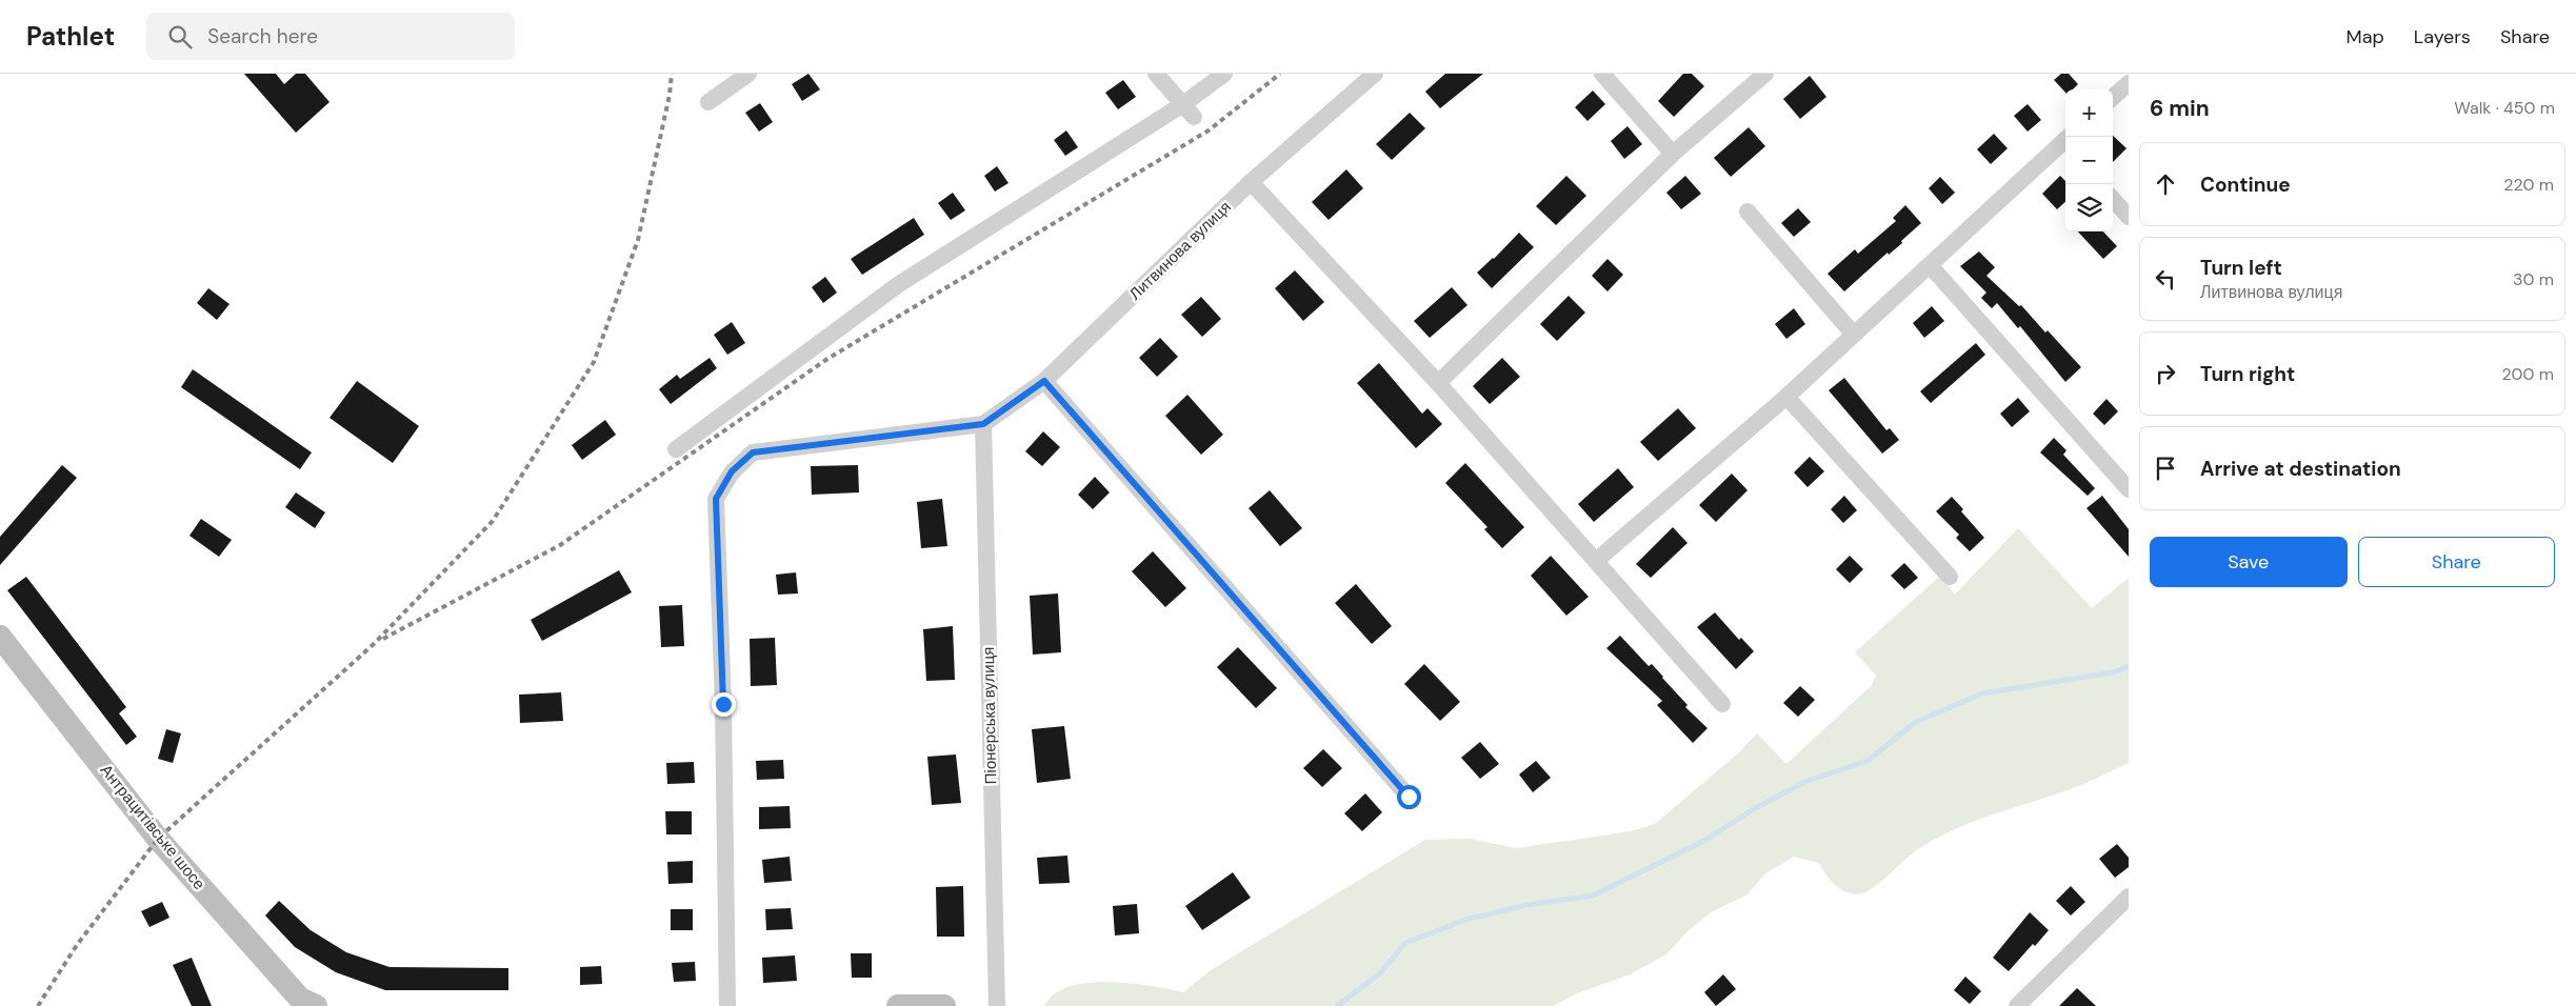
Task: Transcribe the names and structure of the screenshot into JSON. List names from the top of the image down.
{
  "streets": {
    "main road": ["Антрацитівське шосе"],
    "street": ["Литвинова вулиця", "Піонерська вулиця"]
  },
  "crossings": [
    ["Литвинова вулиця", "Піонерська вулиця"]
  ],
  "page": {
    "header": "Pathlet",
    "search": "Search here",
    "nav": ["Map", "Layers", "Share"],
    "heading": ["6 min", "Walk · 450 m"],
    "map_buttons": ["+", "−"],
    "list": [
      ["Continue", "220 m"],
      ["Turn left", "Литвинова вулиця", "30 m"],
      ["Turn right", "200 m"],
      "Arrive at destination"
    ],
    "buttons": ["Save", "Share"]
  }
}
